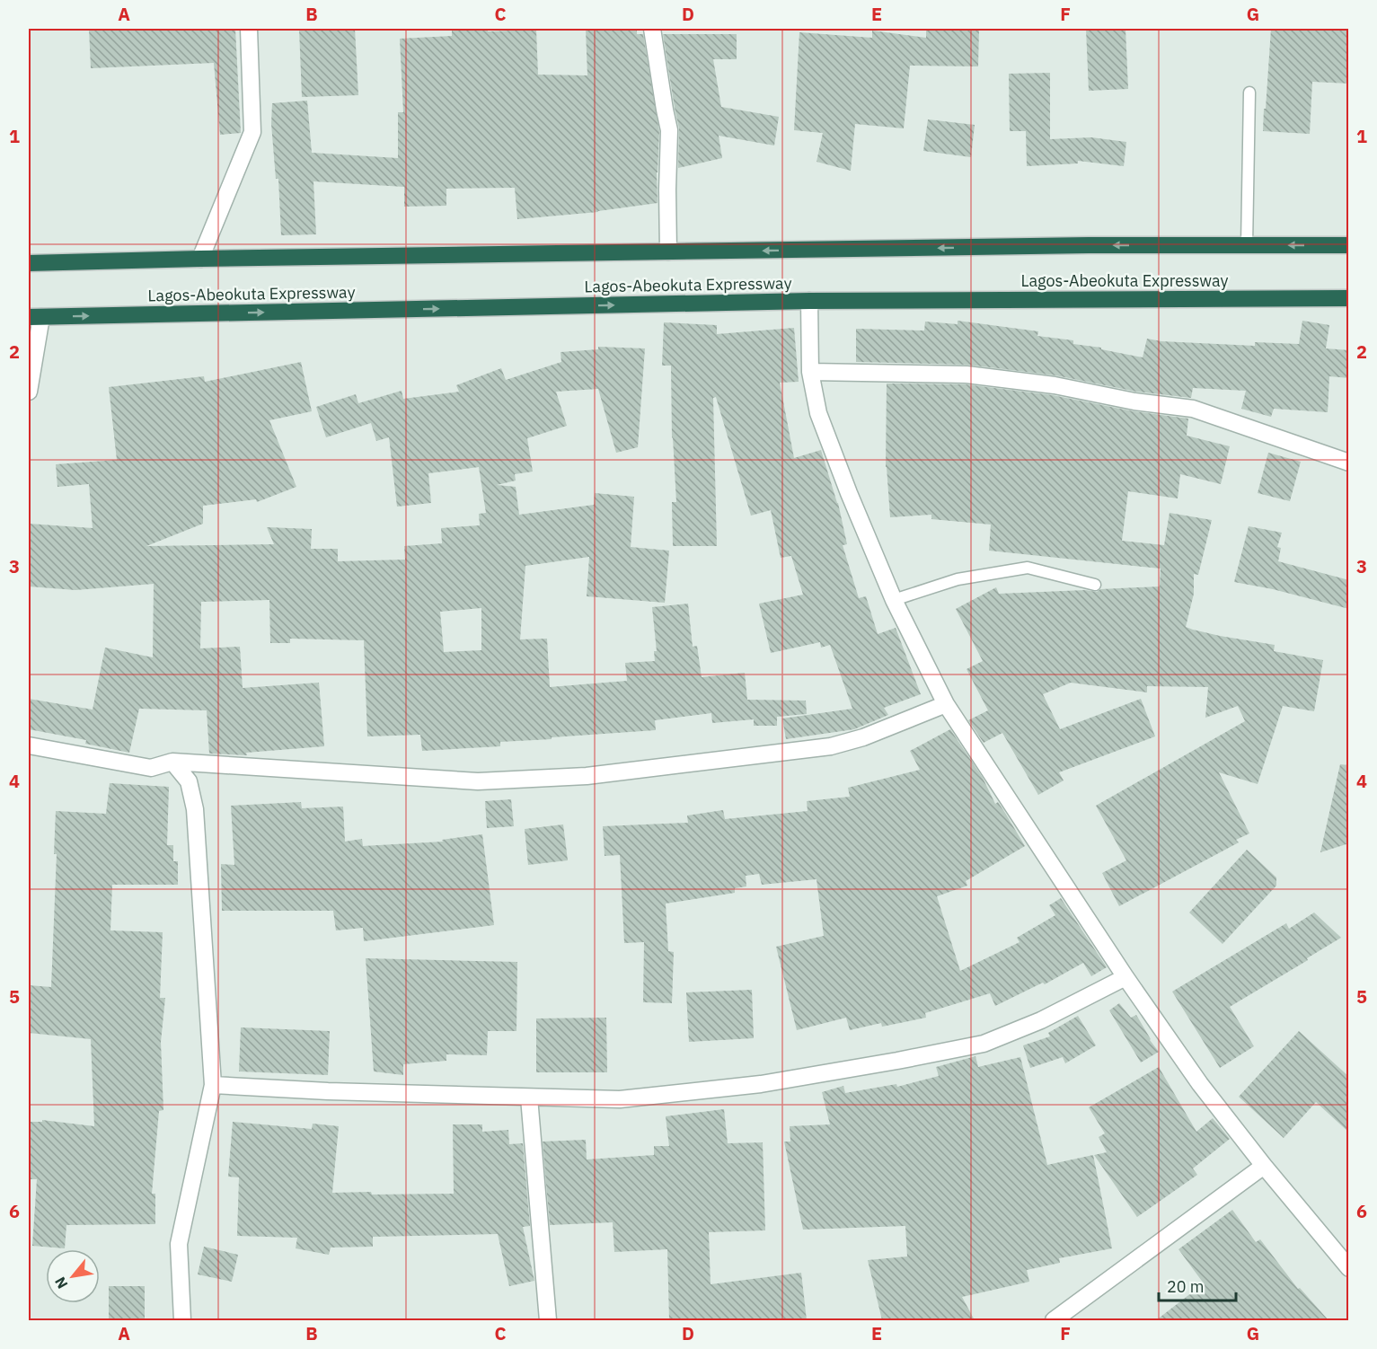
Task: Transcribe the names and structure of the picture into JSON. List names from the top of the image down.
{
  "streets": {
    "highway": ["Lagos-Abeokuta Expressway"]
  },
  "scale_bar": "20 m",
  "north": "bottom left",
  "grid": {
    "columns": [
      "A",
      "B",
      "C",
      "D",
      "E",
      "F",
      "G"
    ],
    "rows": [
      "1",
      "2",
      "3",
      "4",
      "5",
      "6"
    ]
  }
}
